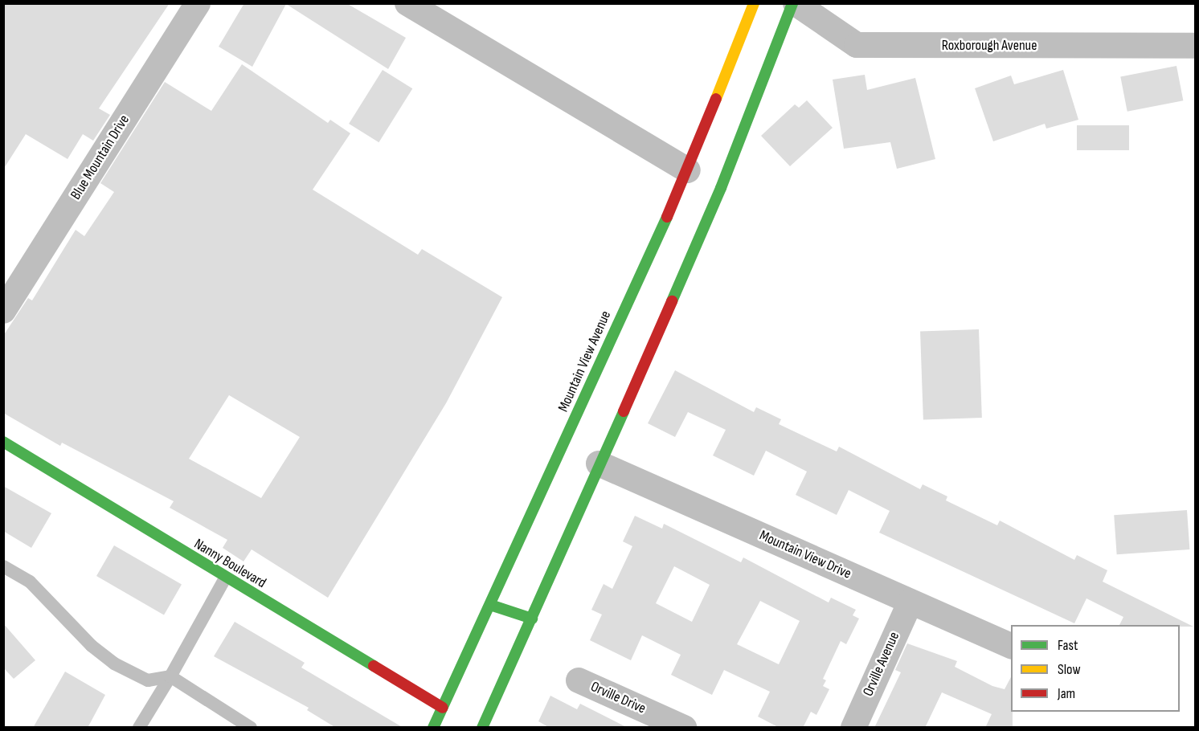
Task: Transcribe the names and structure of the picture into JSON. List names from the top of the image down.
{
  "streets": {
    "main road": ["Mountain View Avenue", "Nanny Boulevard"],
    "street": [
      "Roxborough Avenue",
      "Blue Mountain Drive",
      "Mountain View Drive",
      "Orville Avenue",
      "Orville Drive"
    ]
  },
  "crossings": [
    ["Mountain View Avenue", "Nanny Boulevard"],
    ["Mountain View Drive", "Orville Avenue"]
  ],
  "legend": ["Fast", "Slow", "Jam"]
}
